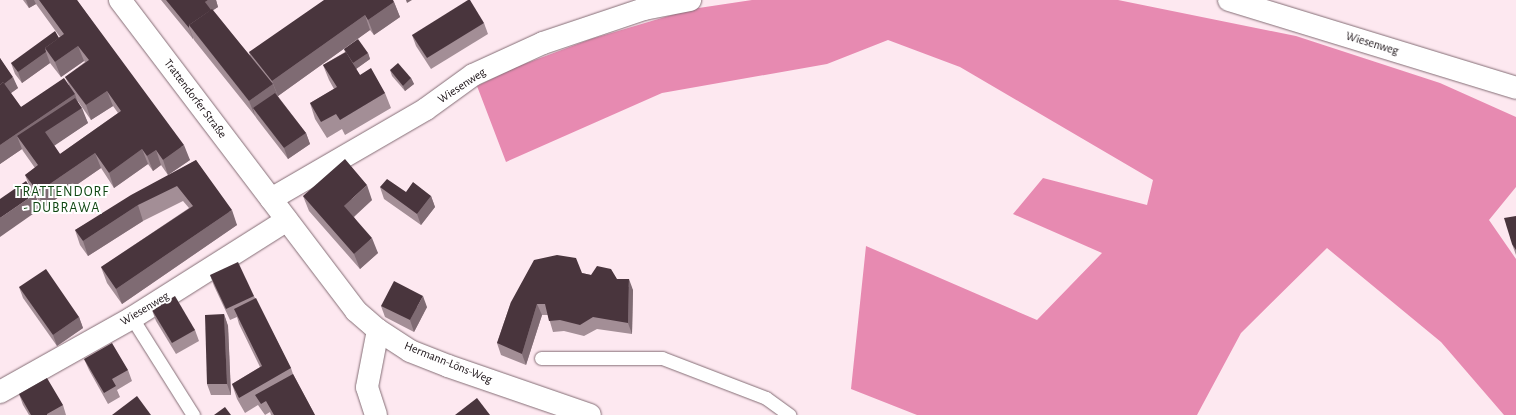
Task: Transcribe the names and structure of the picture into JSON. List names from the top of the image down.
{
  "streets": {
    "street": ["Wiesenweg", "Trattendorfer Straße", "Hermann-Löns-Weg"]
  },
  "crossings": [
    ["Wiesenweg", "Trattendorfer Straße"],
    ["Wiesenweg", "Hermann-Löns-Weg"],
    ["Trattendorfer Straße", "Hermann-Löns-Weg"]
  ],
  "districts": ["TRATTENDORF - DUBRAWA"]
}
